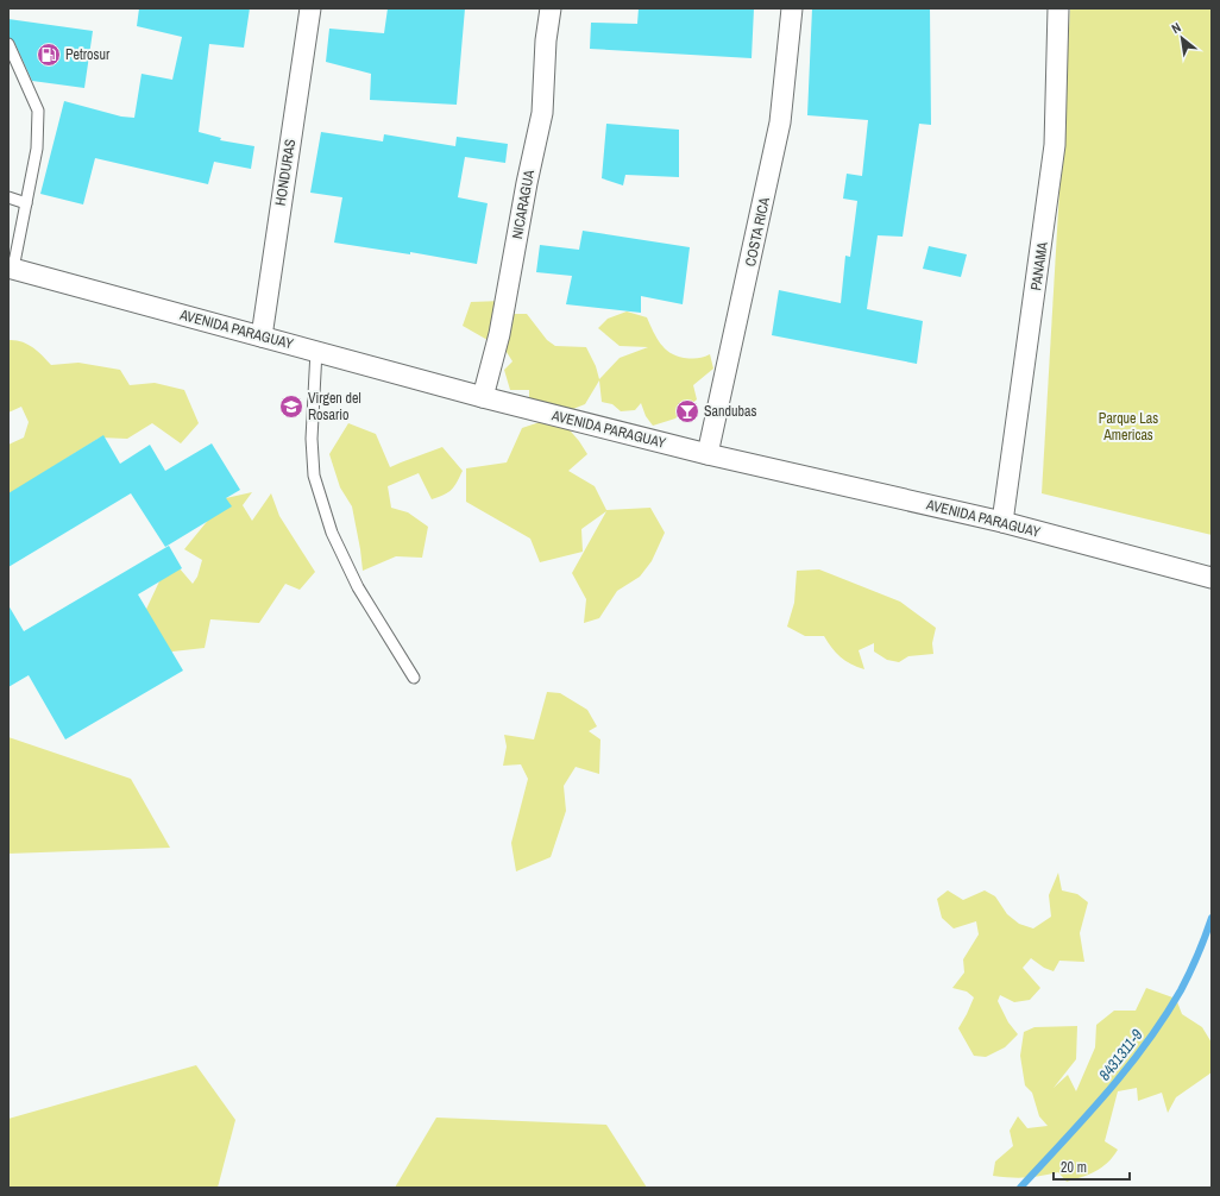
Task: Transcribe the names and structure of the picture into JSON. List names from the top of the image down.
{
  "streets": {
    "street": [
      "HONDURAS",
      "NICARAGUA",
      "COSTA RICA",
      "PANAMA",
      "AVENIDA PARAGUAY"
    ]
  },
  "crossings": [
    ["HONDURAS", "AVENIDA PARAGUAY"],
    ["NICARAGUA", "AVENIDA PARAGUAY"],
    ["COSTA RICA", "AVENIDA PARAGUAY"],
    ["PANAMA", "AVENIDA PARAGUAY"]
  ],
  "water": ["8431311-9"],
  "parks": ["Parque Las Americas"],
  "places": {
    "fuel station": ["Petrosur"],
    "school or university": ["Virgen del Rosario"],
    "bar": ["Sandubas"]
  },
  "scale_bar": "20 m",
  "north": "top left"
}
